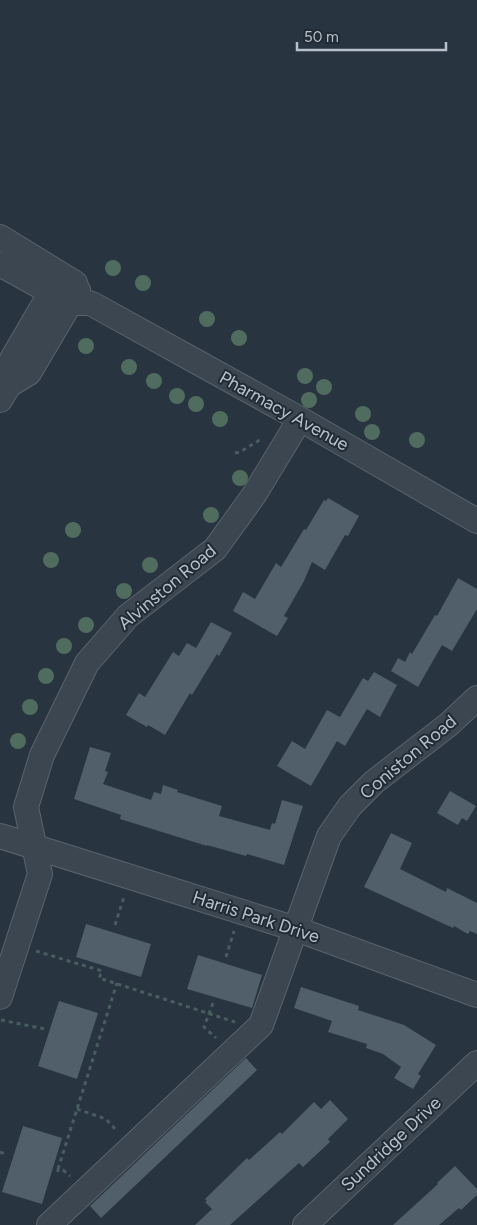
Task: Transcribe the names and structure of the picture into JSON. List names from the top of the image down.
{
  "streets": {
    "street": [
      "Pharmacy Avenue",
      "Alvinston Road",
      "Coniston Road",
      "Harris Park Drive",
      "Sundridge Drive"
    ]
  },
  "crossings": [
    ["Pharmacy Avenue", "Alvinston Road"],
    ["Alvinston Road", "Harris Park Drive"],
    ["Coniston Road", "Harris Park Drive"]
  ],
  "scale_bar": "50 m"
}
